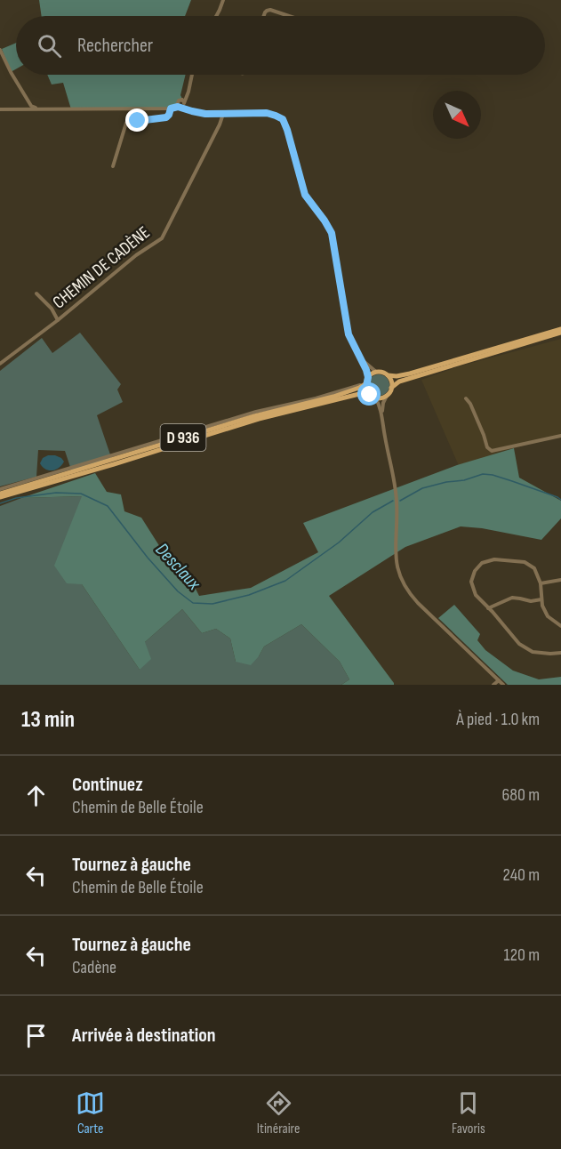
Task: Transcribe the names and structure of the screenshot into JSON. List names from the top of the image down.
{
  "streets": {
    "main road": ["D 936"],
    "street": ["CHEMIN DE CADÈNE"]
  },
  "water": ["Desclaux"],
  "north": "bottom right",
  "page": {
    "search": "Rechercher",
    "heading": ["13 min", "À pied · 1.0 km"],
    "list": [
      ["Continuez", "Chemin de Belle Étoile", "680 m"],
      ["Tournez à gauche", "Chemin de Belle Étoile", "240 m"],
      ["Tournez à gauche", "Cadène", "120 m"],
      "Arrivée à destination"
    ],
    "nav": ["Carte", "Itinéraire", "Favoris"]
  }
}
